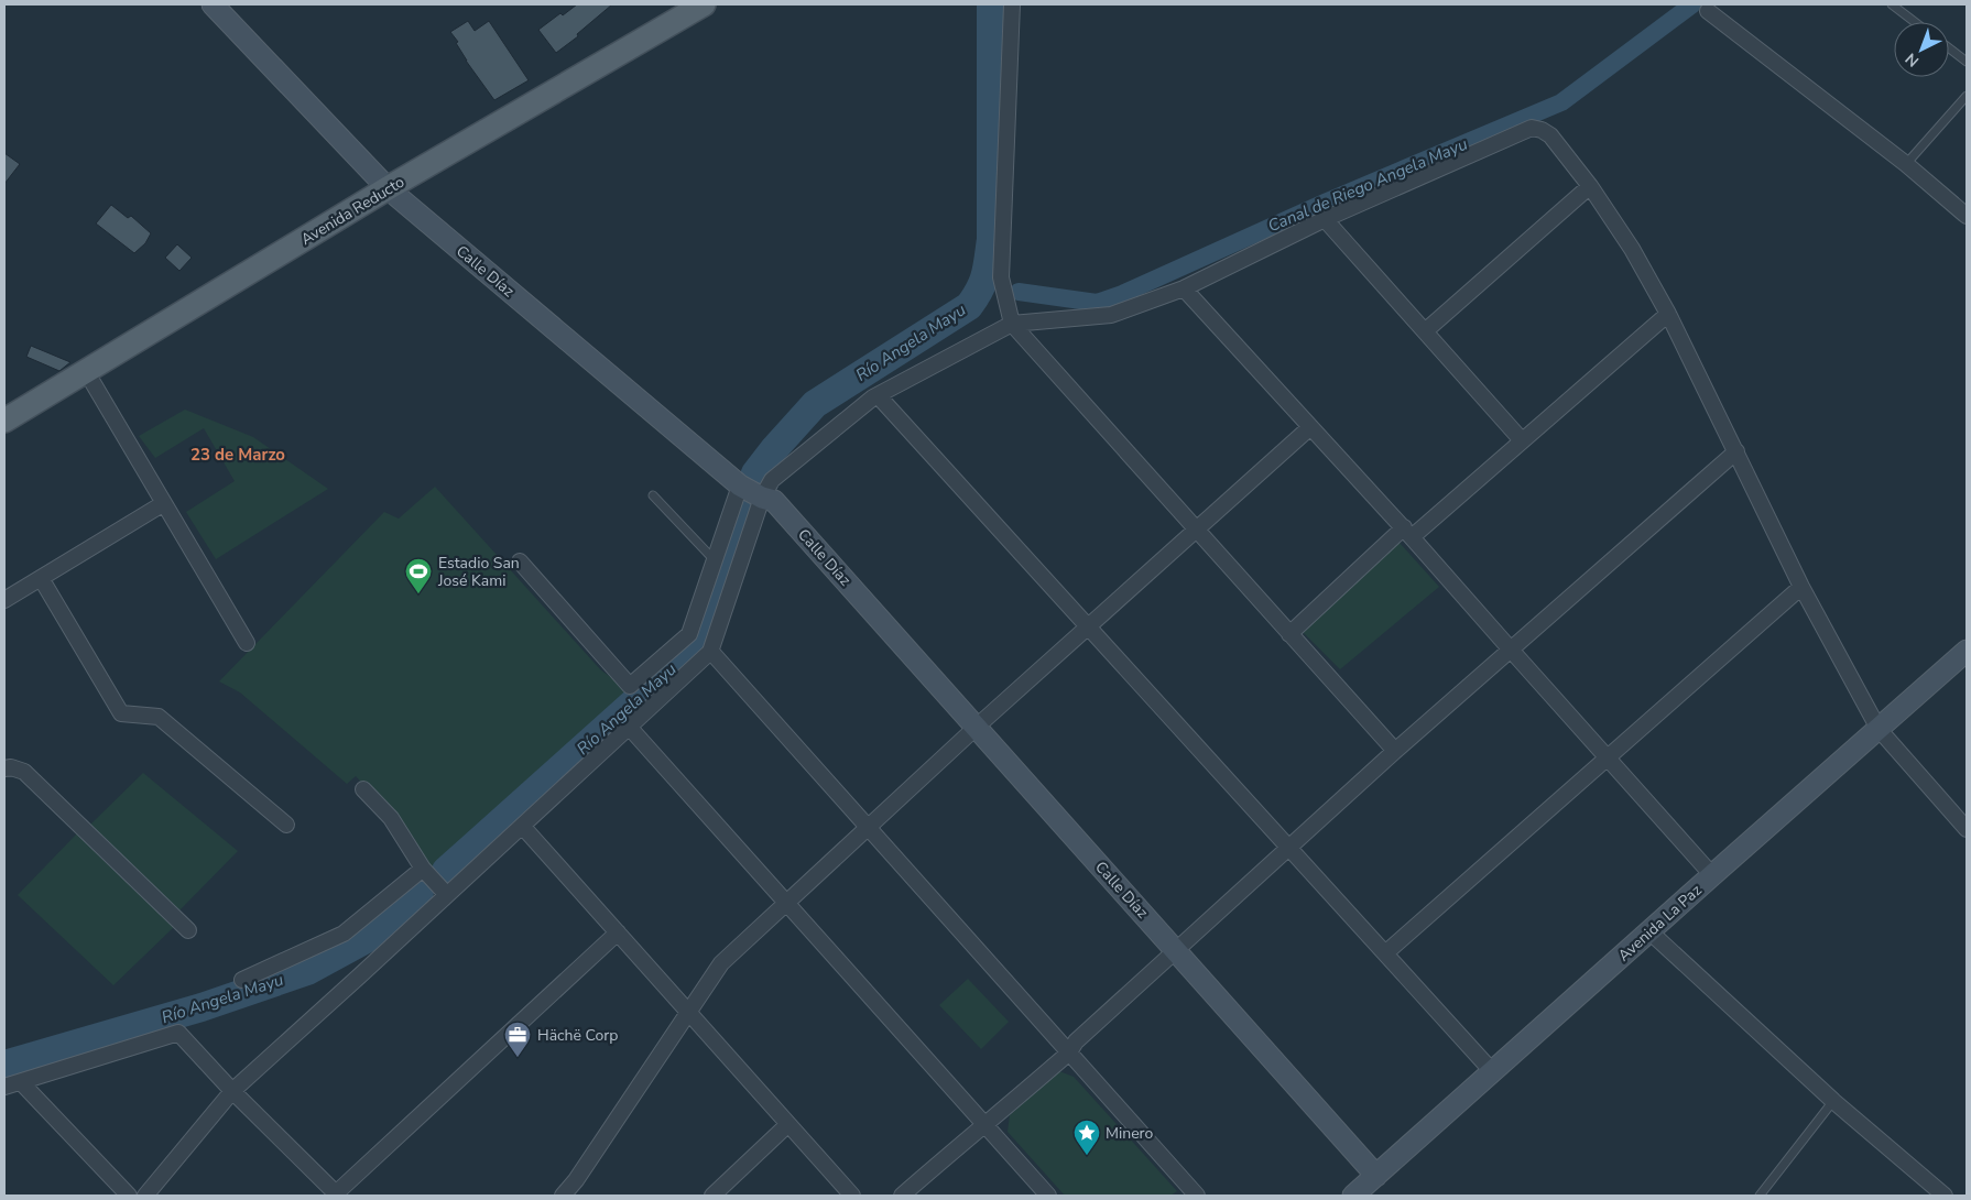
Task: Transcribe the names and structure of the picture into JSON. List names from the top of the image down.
{
  "streets": {
    "main road": ["Avenida Reducto"],
    "street": ["Calle Díaz", "Avenida La Paz"]
  },
  "crossings": [
    ["Avenida Reducto", "Calle Díaz"],
    ["Calle Díaz", "Avenida La Paz"]
  ],
  "districts": ["23 de Marzo"],
  "water": ["Canal de Riego Angela Mayu", "Río Angela Mayu"],
  "places": {
    "sports": ["Estadio San José Kami"],
    "office": ["Hächë Corp"],
    "place": ["Minero"]
  },
  "north": "bottom left"
}
